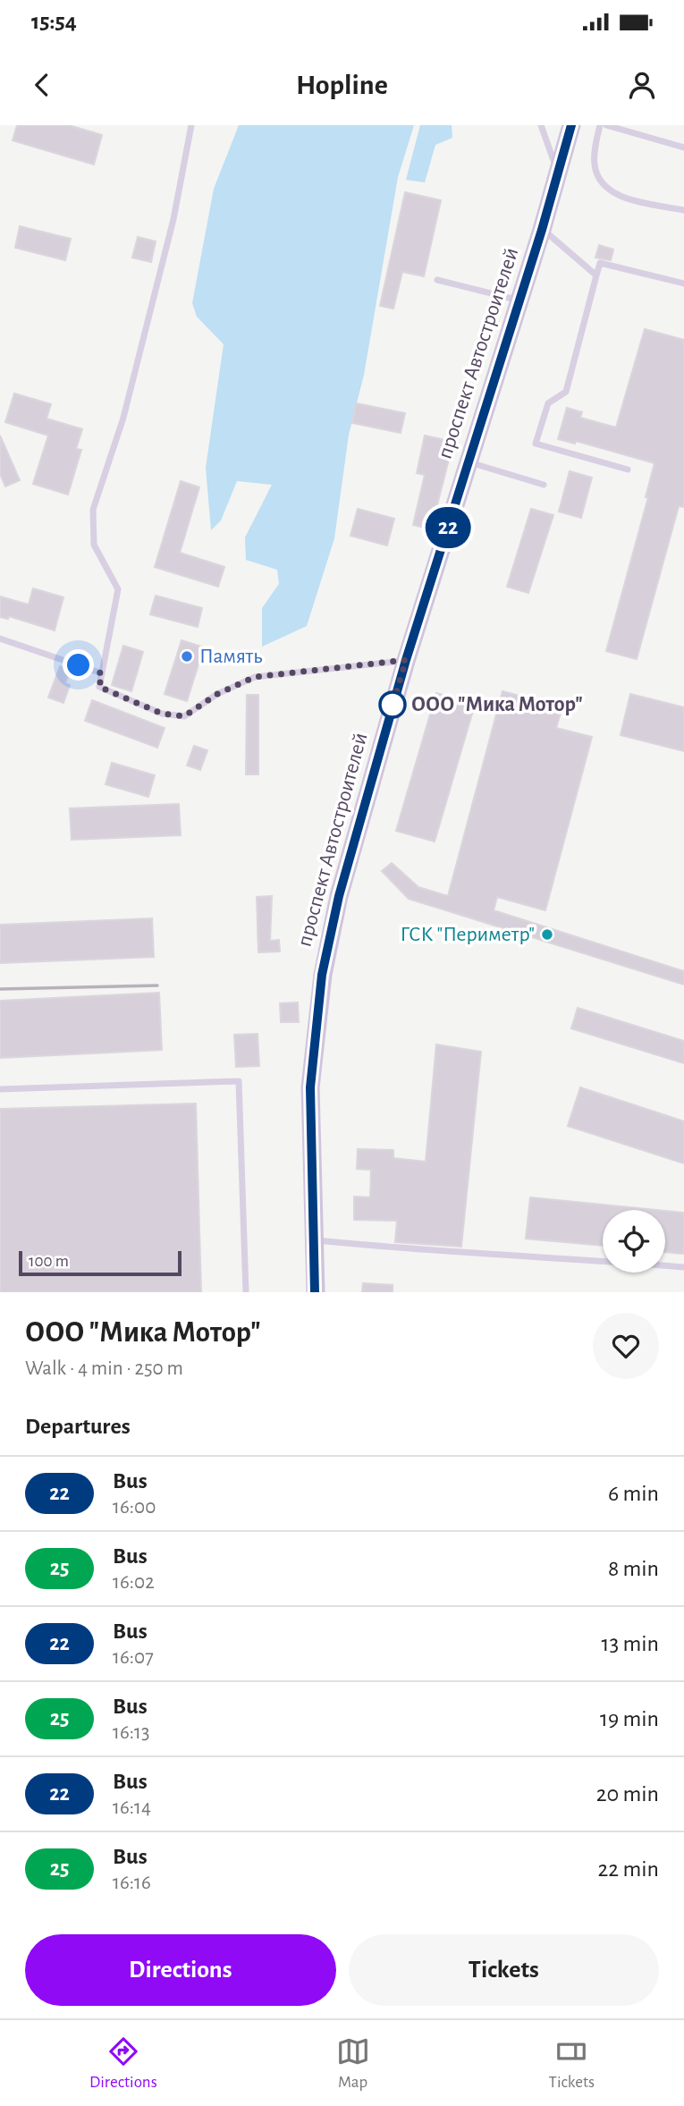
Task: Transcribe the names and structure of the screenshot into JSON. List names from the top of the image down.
{
  "streets": {
    "main road": ["проспект Автостроителей"]
  },
  "places": ["Память", "ООО \"Мика Мотор\"", "ГСК \"Периметр\""],
  "lines": ["bus line 22"],
  "scale_bar": "100 m",
  "page": {
    "status": "15:54",
    "header": "Hopline",
    "on_map": "22",
    "scale": "100 m",
    "heading": [
      ["ООО \"Мика Мотор\"", "Walk · 4 min · 250 m"],
      "Departures"
    ],
    "list": [
      {
        "mark": "22",
        "name": "Bus",
        "note": "16:00",
        "value": "6 min"
      },
      {
        "mark": "25",
        "name": "Bus",
        "note": "16:02",
        "value": "8 min"
      },
      {
        "mark": "22",
        "name": "Bus",
        "note": "16:07",
        "value": "13 min"
      },
      {
        "mark": "25",
        "name": "Bus",
        "note": "16:13",
        "value": "19 min"
      },
      {
        "mark": "22",
        "name": "Bus",
        "note": "16:14",
        "value": "20 min"
      },
      {
        "mark": "25",
        "name": "Bus",
        "note": "16:16",
        "value": "22 min"
      }
    ],
    "buttons": ["Directions", "Tickets"],
    "tabs": ["Directions", "Map", "Tickets"]
  }
}
